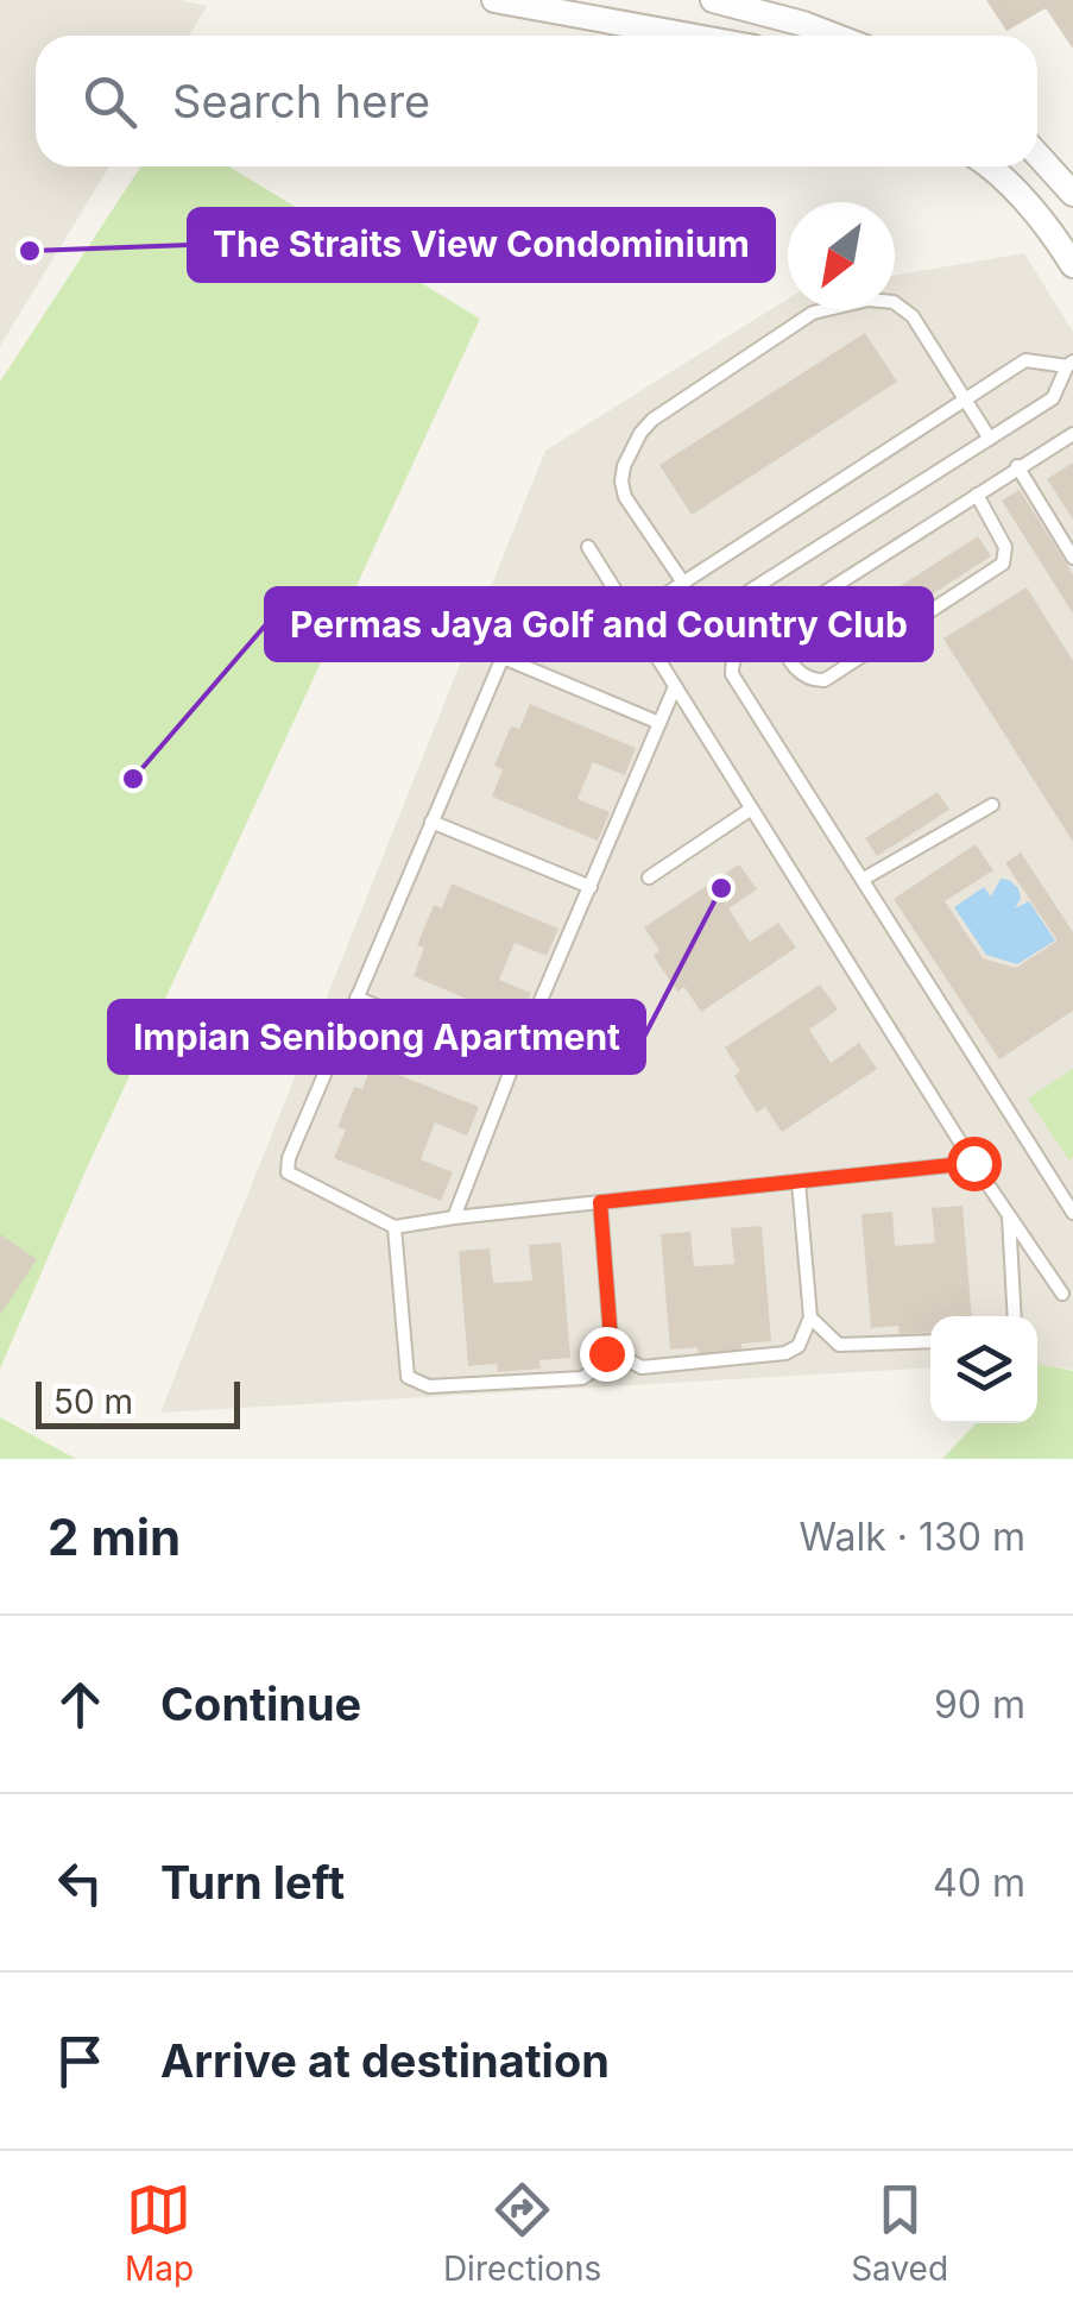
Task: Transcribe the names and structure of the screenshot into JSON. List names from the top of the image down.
{
  "places": ["The Straits View Condominium", "Permas Jaya Golf and Country Club", "Impian Senibong Apartment"],
  "scale_bar": "50 m",
  "north": "bottom left",
  "page": {
    "search": "Search here",
    "scale": "50 m",
    "heading": ["2 min", "Walk · 130 m"],
    "list": [
      ["Continue", "90 m"],
      ["Turn left", "40 m"],
      "Arrive at destination"
    ],
    "nav": ["Map", "Directions", "Saved"]
  }
}
